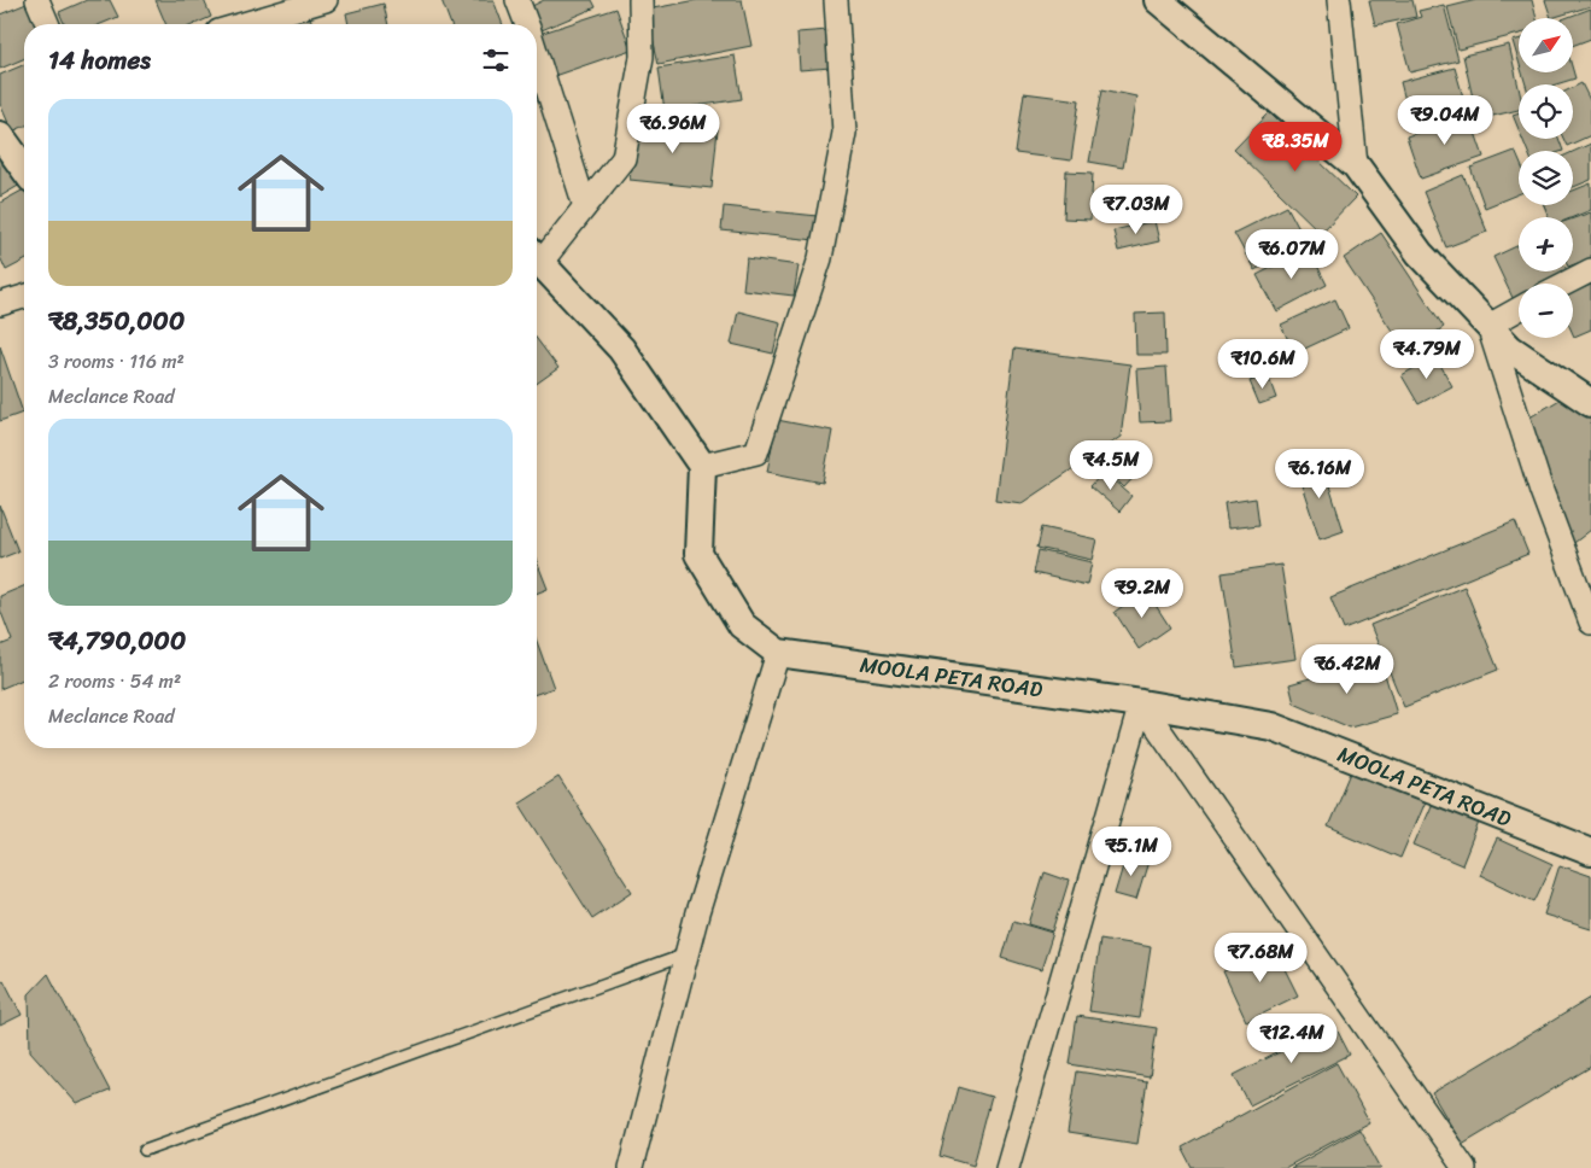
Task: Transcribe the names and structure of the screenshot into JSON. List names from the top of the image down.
{
  "streets": {
    "street": ["MOOLA PETA ROAD"]
  },
  "north": "top right",
  "page": {
    "map_buttons": ["+", "−"],
    "heading": "14 homes",
    "price": [
      "₹9.04M",
      "₹6.96M",
      "₹8.35M",
      "₹7.03M",
      "₹6.07M",
      "₹4.79M",
      "₹10.6M",
      "₹4.5M",
      "₹6.16M",
      "₹9.2M",
      "₹6.42M",
      "₹5.1M",
      "₹7.68M",
      "₹12.4M"
    ],
    "list": [
      {
        "name": "₹8,350,000",
        "note": "3 rooms · 116 m² · Meclance Road"
      },
      {
        "name": "₹4,790,000",
        "note": "2 rooms · 54 m² · Meclance Road"
      }
    ]
  }
}
